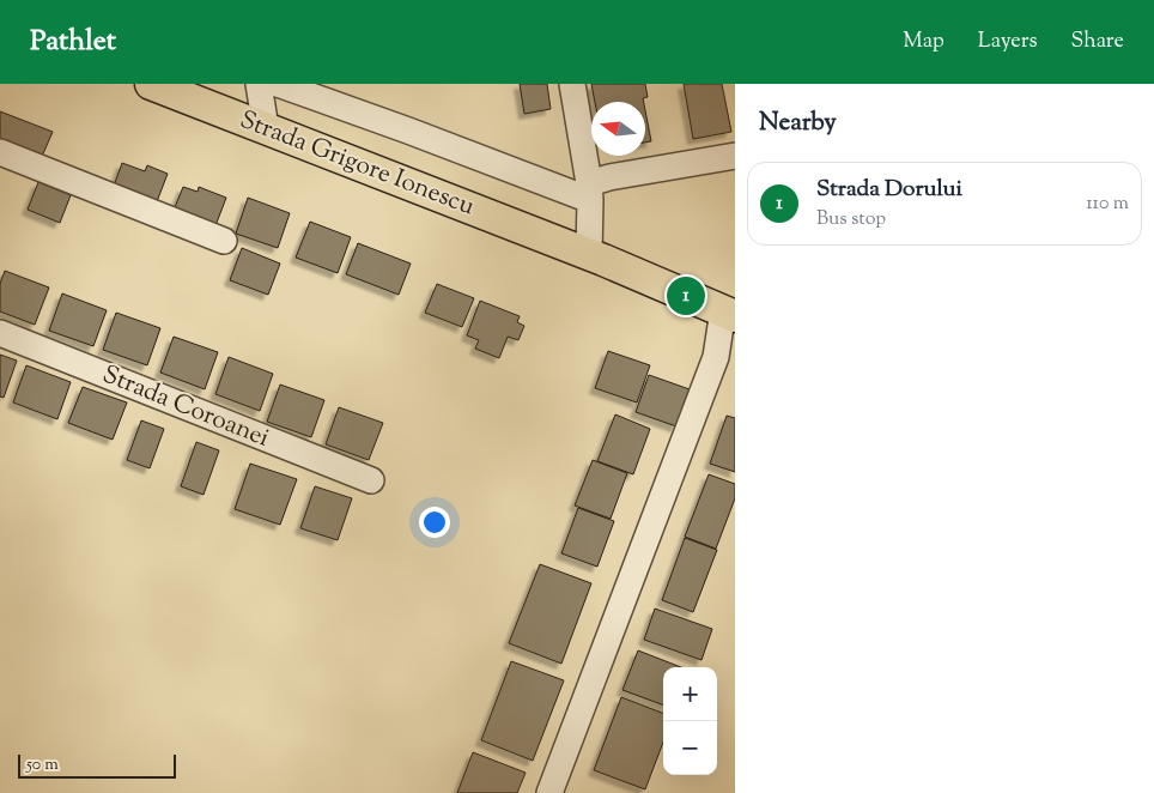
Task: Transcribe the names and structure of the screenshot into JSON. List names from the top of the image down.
{
  "streets": {
    "main road": ["Strada Grigore Ionescu"],
    "street": ["Strada Coroanei"]
  },
  "scale_bar": "50 m",
  "north": "left",
  "page": {
    "header": "Pathlet",
    "nav": ["Map", "Layers", "Share"],
    "heading": "Nearby",
    "list": [
      {
        "mark": "1",
        "name": "Strada Dorului",
        "note": "Bus stop",
        "value": "110 m"
      }
    ],
    "pins": "1",
    "map_buttons": ["+", "−"],
    "scale": "50 m"
  }
}
